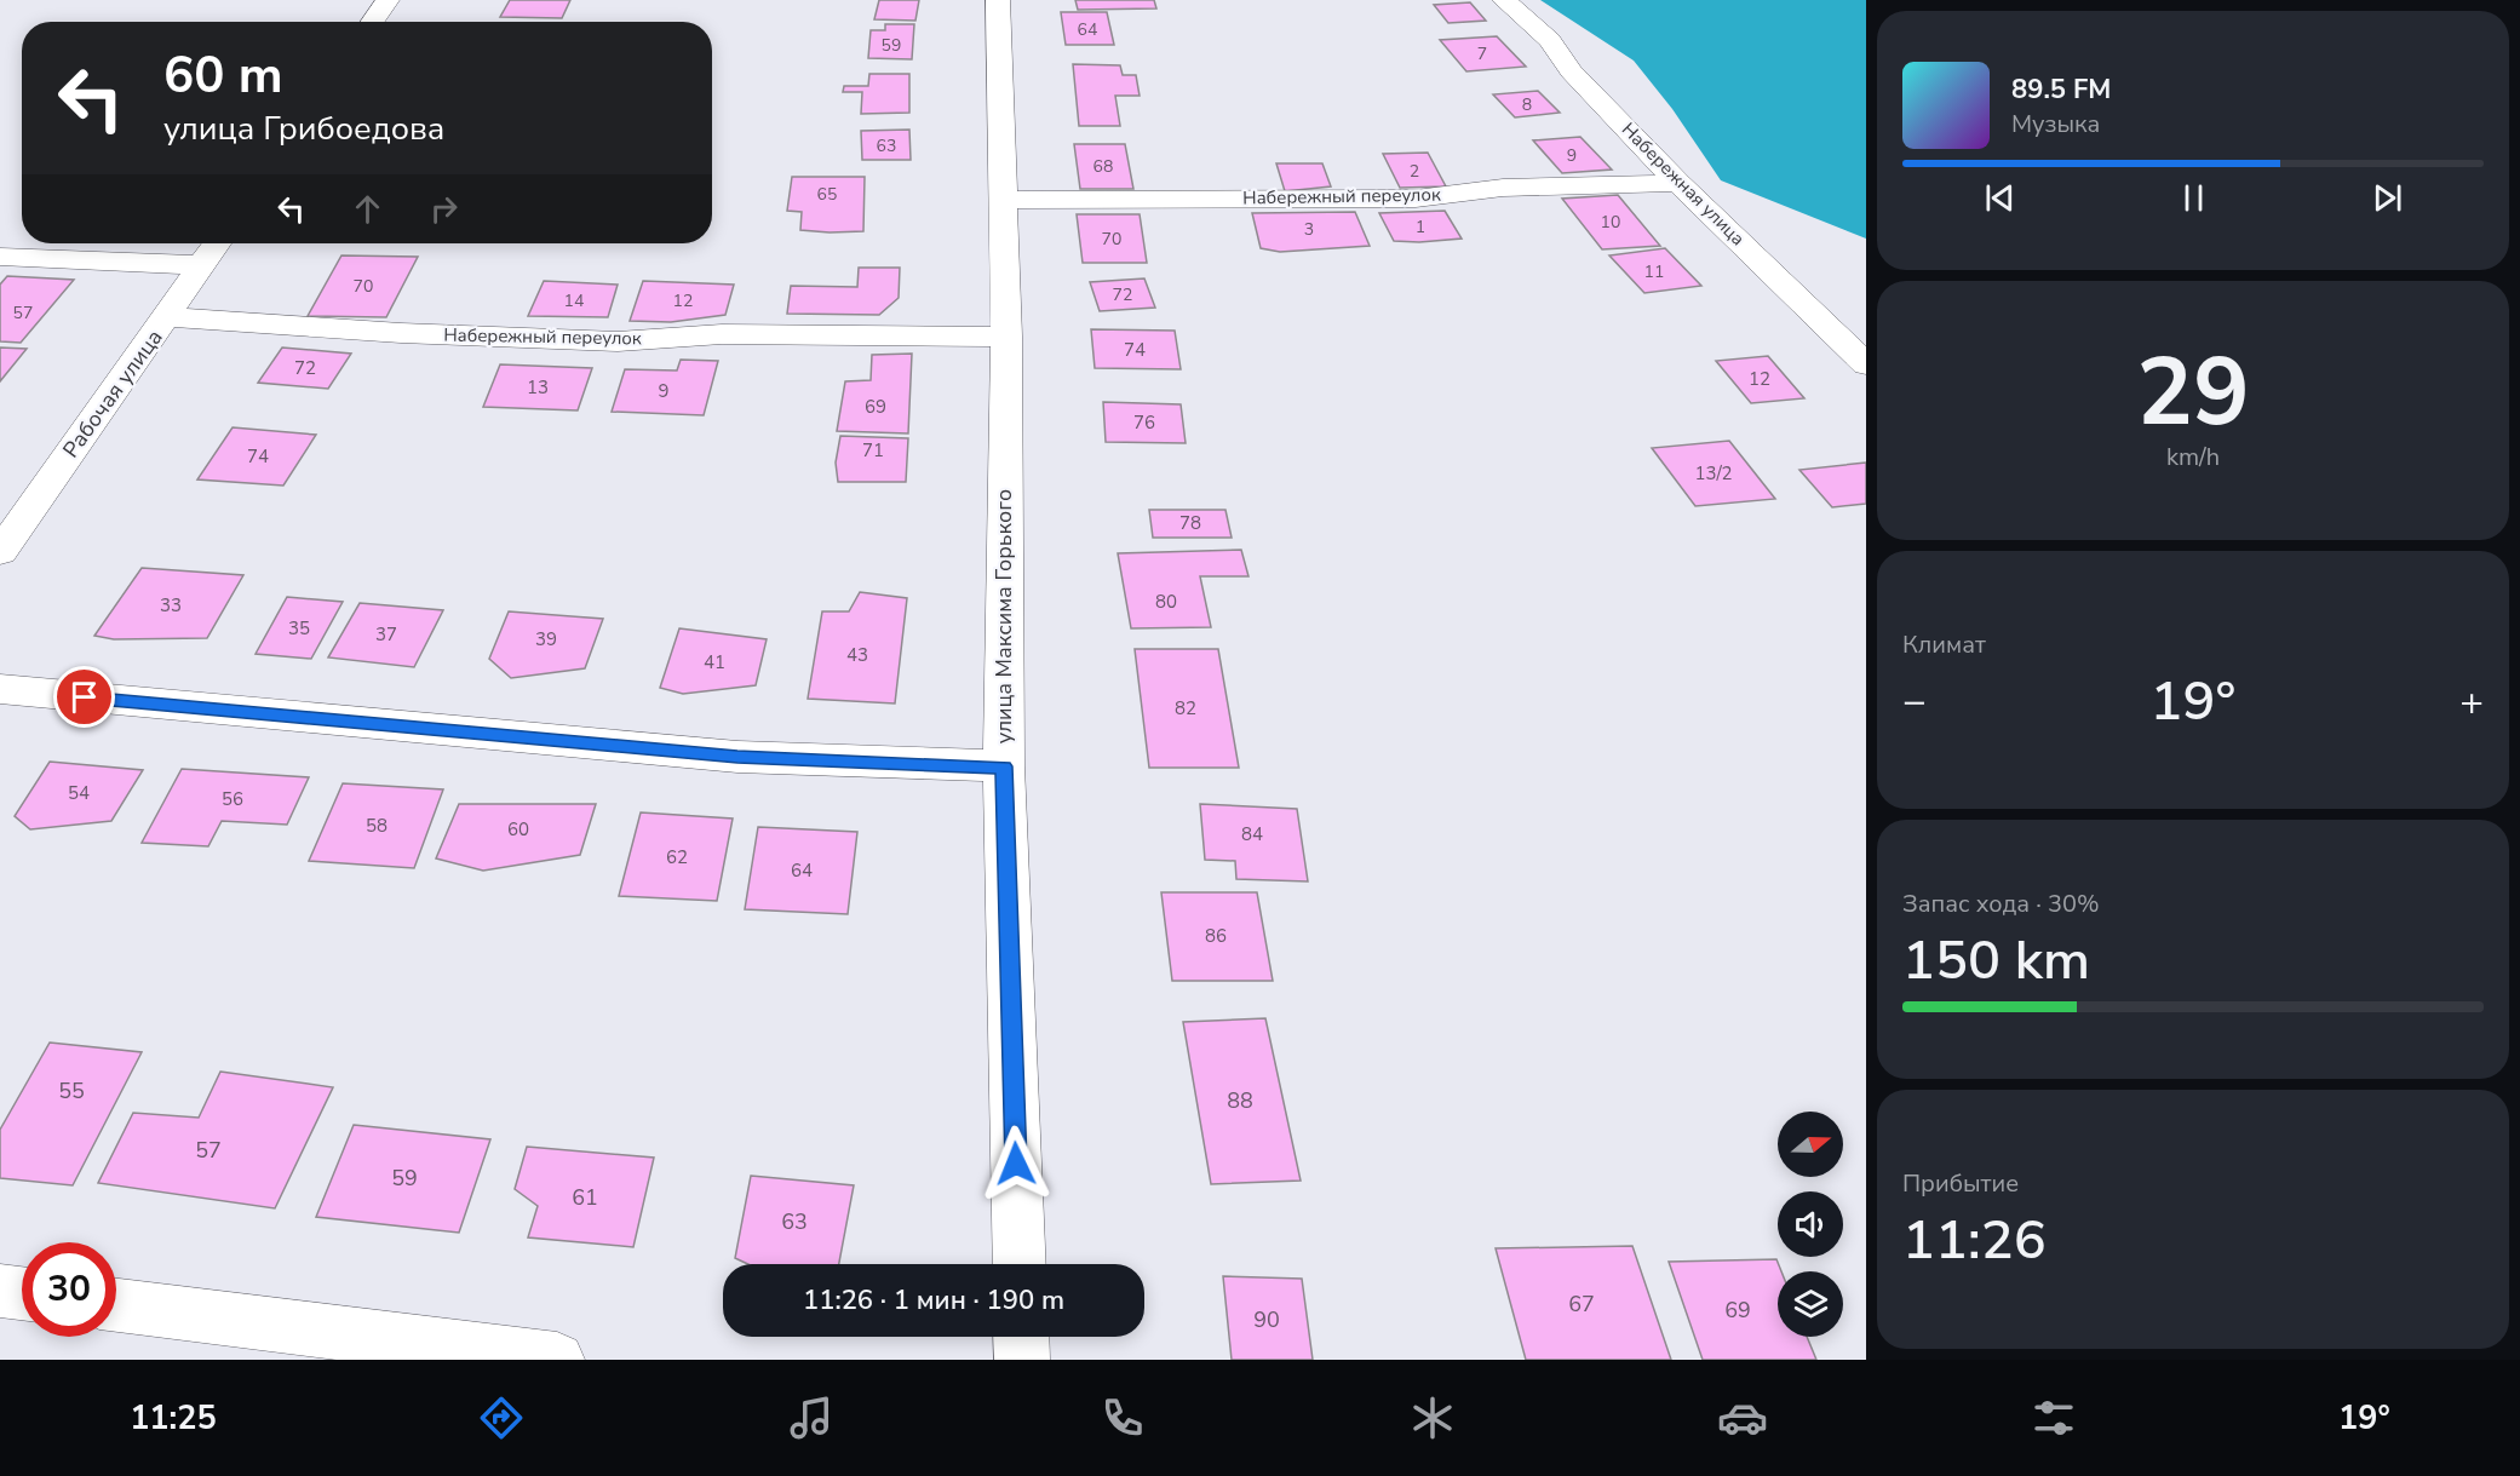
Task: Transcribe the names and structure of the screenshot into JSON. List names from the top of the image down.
{
  "streets": {
    "street": [
      "Набережная улица",
      "Набережный переулок",
      "Рабочая улица",
      "улица Максима Горького"
    ]
  },
  "crossings": [
    ["Набережная улица", "Набережный переулок"],
    ["Набережный переулок", "Рабочая улица"],
    ["Набережный переулок", "улица Максима Горького"]
  ],
  "house_numbers": [
    "64",
    "59",
    "7",
    "8",
    "63",
    "9",
    "68",
    "2",
    "65",
    "10",
    "1",
    "3",
    "70",
    "11",
    "70",
    "72",
    "14",
    "12",
    "57",
    "74",
    "72",
    "12",
    "13",
    "9",
    "69",
    "76",
    "71",
    "74",
    "13/2",
    "78",
    "80",
    "33",
    "35",
    "37",
    "39",
    "43",
    "41",
    "82",
    "54",
    "56",
    "58",
    "60",
    "84",
    "62",
    "64",
    "86",
    "55",
    "88",
    "57",
    "59",
    "61",
    "63",
    "67",
    "69",
    "90"
  ],
  "north": "right",
  "page": {
    "turn": ["60 m", "улица Грибоедова"],
    "song": ["89.5 FM", "Музыка"],
    "tile": [
      ["29", "km/h"],
      "Климат",
      ["Запас хода · 30%", "150 km"],
      ["Прибытие", "11:26"]
    ],
    "heat": ["−", "19°", "+"],
    "limit": "30",
    "trip": "11:26 · 1 мин · 190 m",
    "tabs": ["11:25", "19°"]
  }
}
